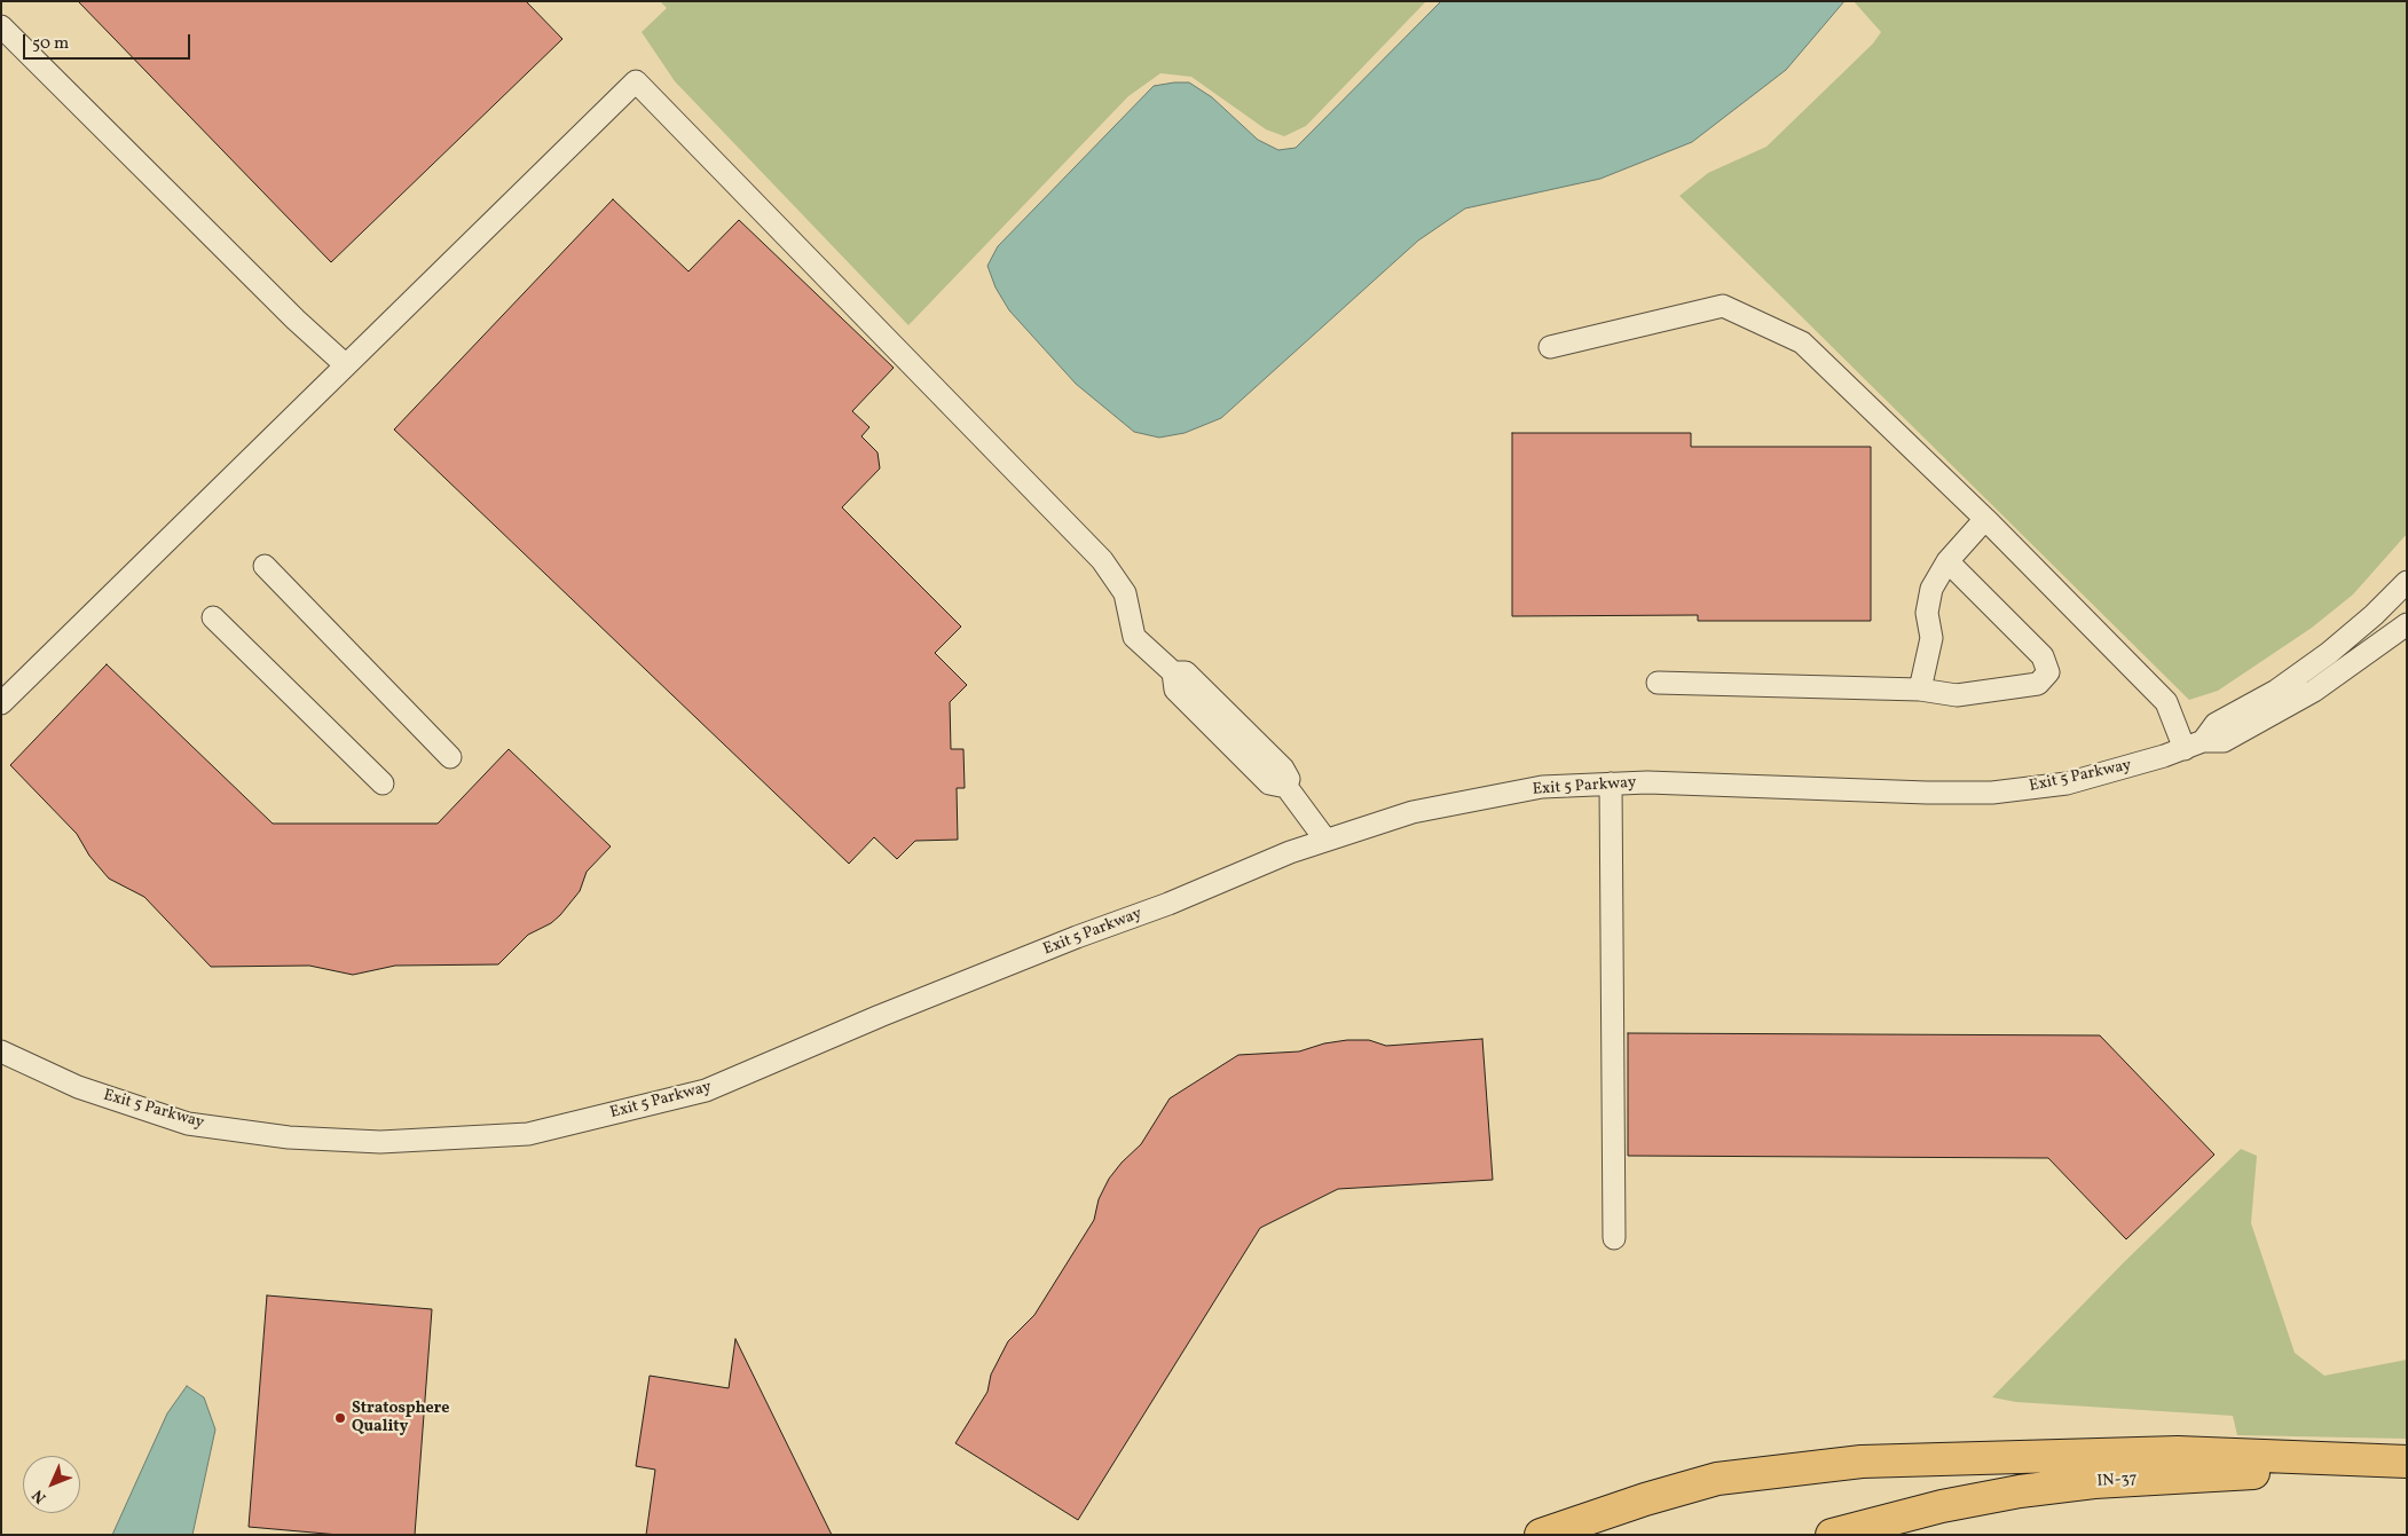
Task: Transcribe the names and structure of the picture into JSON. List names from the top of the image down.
{
  "streets": {
    "highway": ["IN-37"],
    "street": ["Exit 5 Parkway"]
  },
  "places": ["Stratosphere Quality"],
  "scale_bar": "50 m",
  "north": "bottom left"
}
